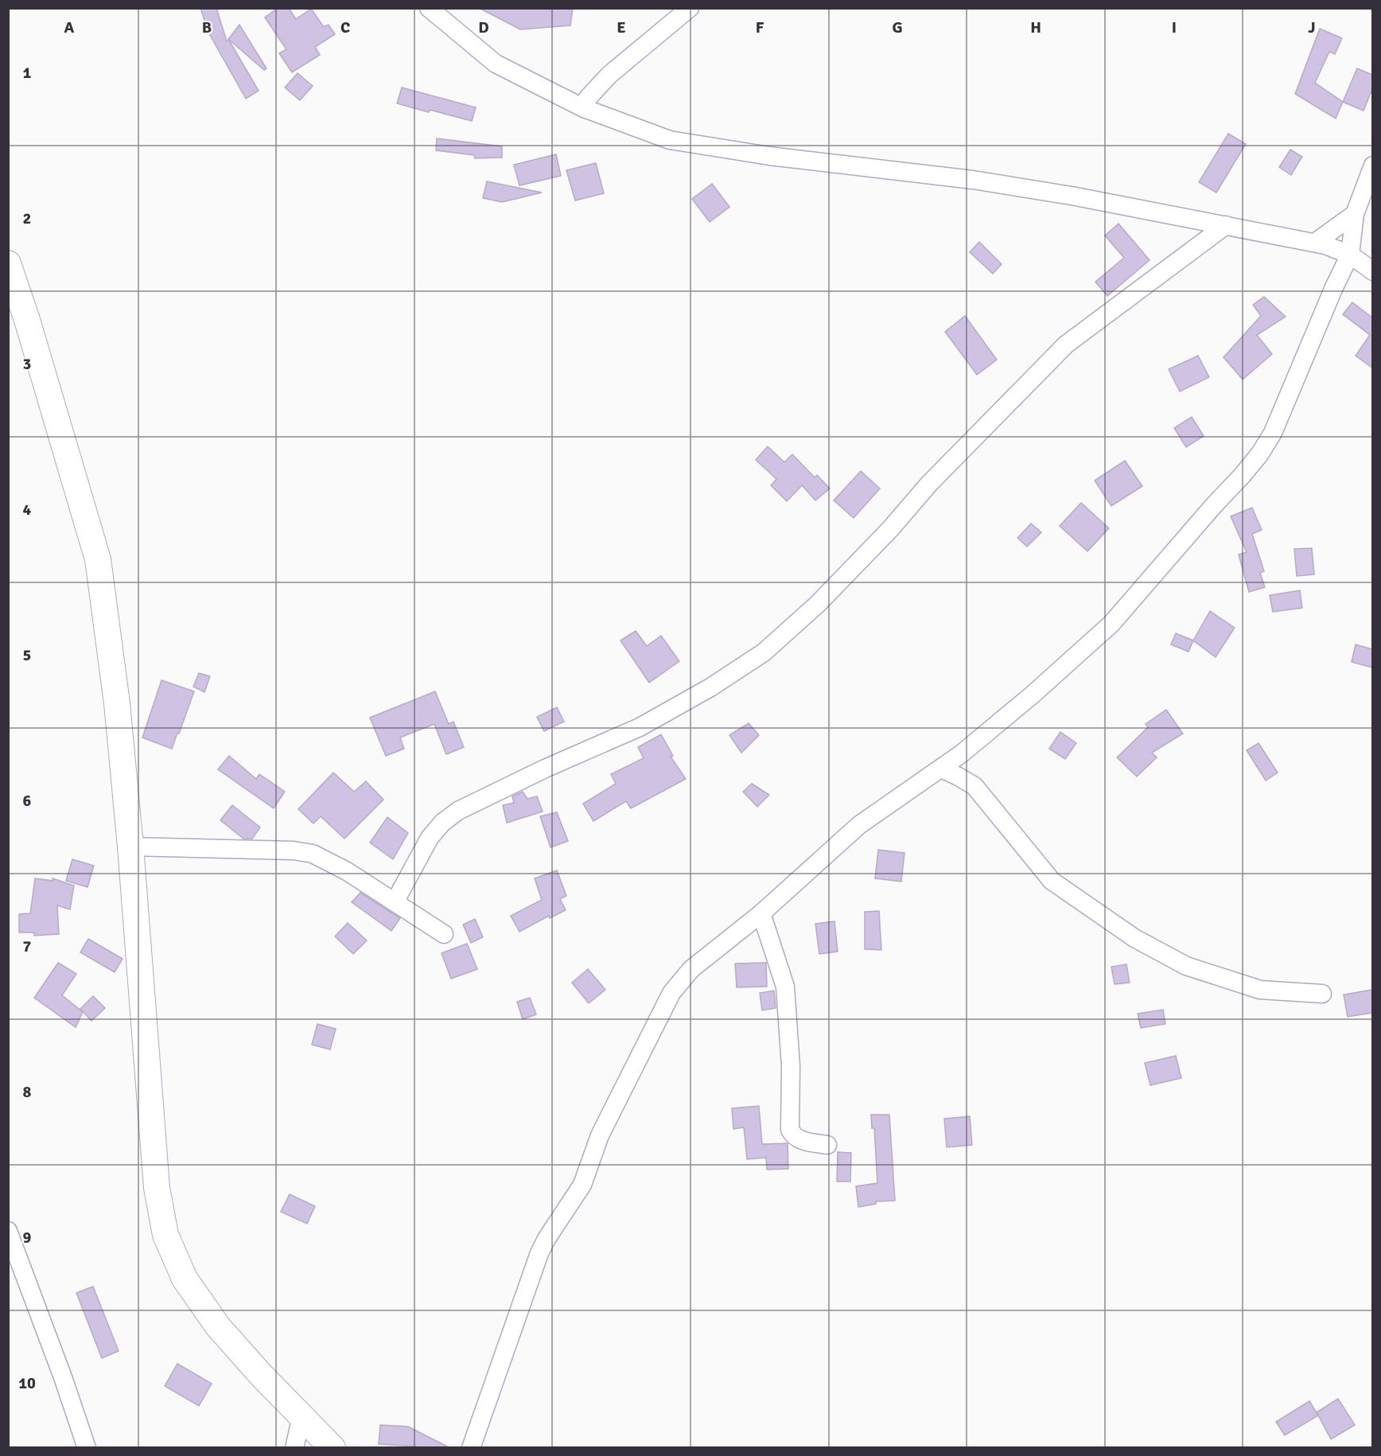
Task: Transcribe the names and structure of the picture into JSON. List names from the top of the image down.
{
  "grid": {
    "columns": [
      "A",
      "B",
      "C",
      "D",
      "E",
      "F",
      "G",
      "H",
      "I",
      "J"
    ],
    "rows": [
      "1",
      "2",
      "3",
      "4",
      "5",
      "6",
      "7",
      "8",
      "9",
      "10"
    ]
  }
}
